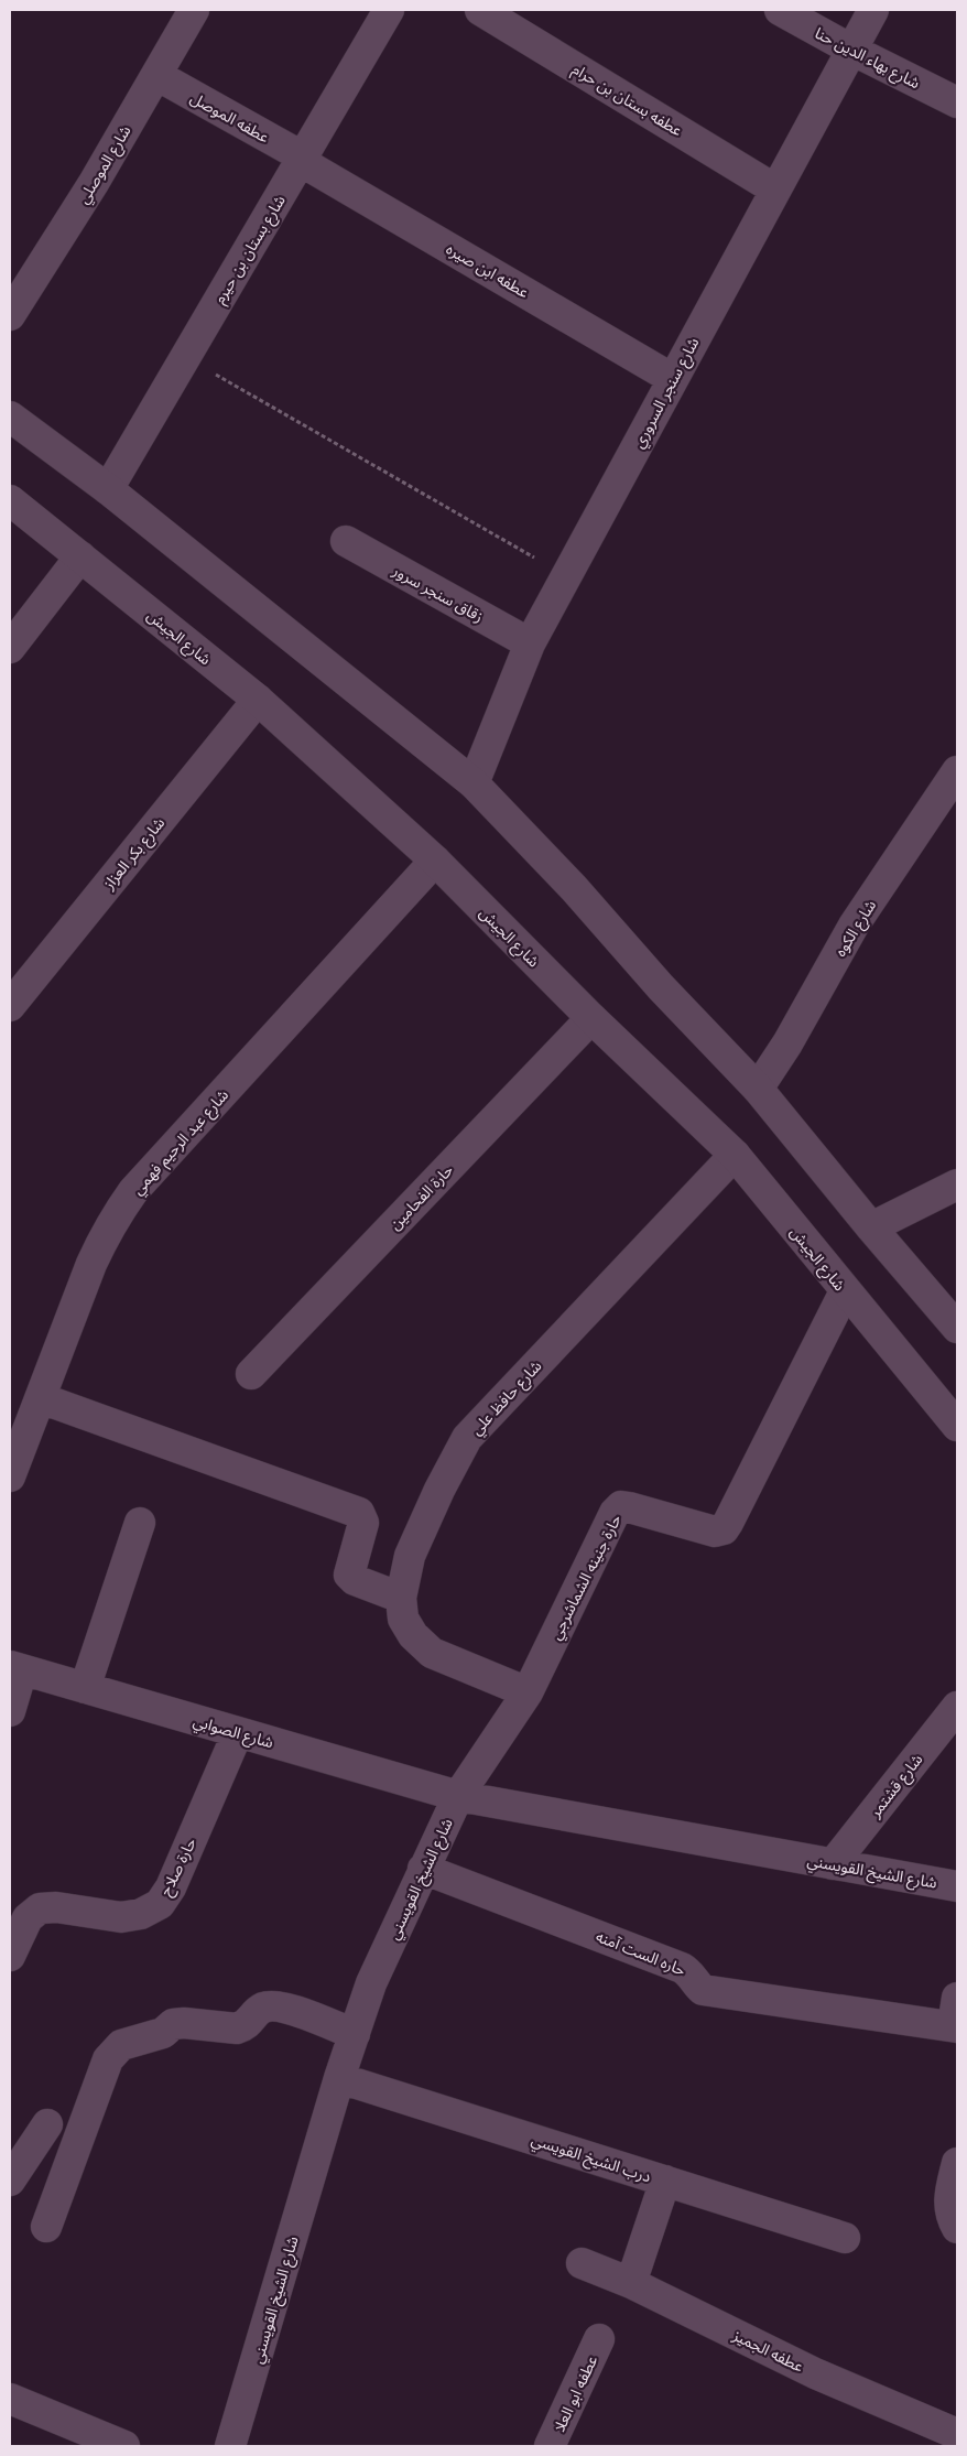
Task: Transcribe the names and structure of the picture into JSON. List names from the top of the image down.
{
  "streets": {
    "street": [
      "شارع بهاء الدين حنا",
      "عطفه بستان بن حرام",
      "عطفه الموصل",
      "شارع الموصلي",
      "شارع بستان بن حيرم",
      "عطفه ابن صيره",
      "شارع سنجر السروري",
      "زقاق سنجر سرور",
      "شارع الجيش",
      "شارع بكر العزاز",
      "شارع الكوه",
      "شارع عبد الرحيم فهمي",
      "حارة الفحامين",
      "شارع حافظ علي",
      "حارة جنينه الشماشرجي",
      "شارع الصوابي",
      "شارع قشتمر",
      "حارة صلاح",
      "شارع الشيخ القويسني",
      "حاره الست آمنه",
      "درب الشيخ القويسي",
      "عطفه الجميز",
      "عطفه ابو العلا"
    ]
  },
  "crossings": [
    ["شارع بهاء الدين حنا", "شارع سنجر السروري"],
    ["عطفه بستان بن حرام", "شارع سنجر السروري"],
    ["عطفه الموصل", "شارع الموصلي"],
    ["عطفه الموصل", "شارع بستان بن حيرم"],
    ["عطفه الموصل", "عطفه ابن صيره"],
    ["شارع بستان بن حيرم", "عطفه ابن صيره"],
    ["عطفه ابن صيره", "شارع سنجر السروري"],
    ["شارع سنجر السروري", "زقاق سنجر سرور"],
    ["شارع الجيش", "شارع بكر العزاز"],
    ["شارع الجيش", "شارع عبد الرحيم فهمي"],
    ["شارع الجيش", "حارة الفحامين"],
    ["شارع الجيش", "شارع حافظ علي"],
    ["شارع الجيش", "حارة جنينه الشماشرجي"],
    ["شارع حافظ علي", "حارة جنينه الشماشرجي"],
    ["حارة جنينه الشماشرجي", "شارع الصوابي"],
    ["حارة جنينه الشماشرجي", "شارع الشيخ القويسني"],
    ["شارع الصوابي", "حارة صلاح"],
    ["شارع الصوابي", "شارع الشيخ القويسني"],
    ["شارع قشتمر", "شارع الشيخ القويسني"],
    ["شارع الشيخ القويسني", "حاره الست آمنه"],
    ["شارع الشيخ القويسني", "درب الشيخ القويسي"]
  ]
}
